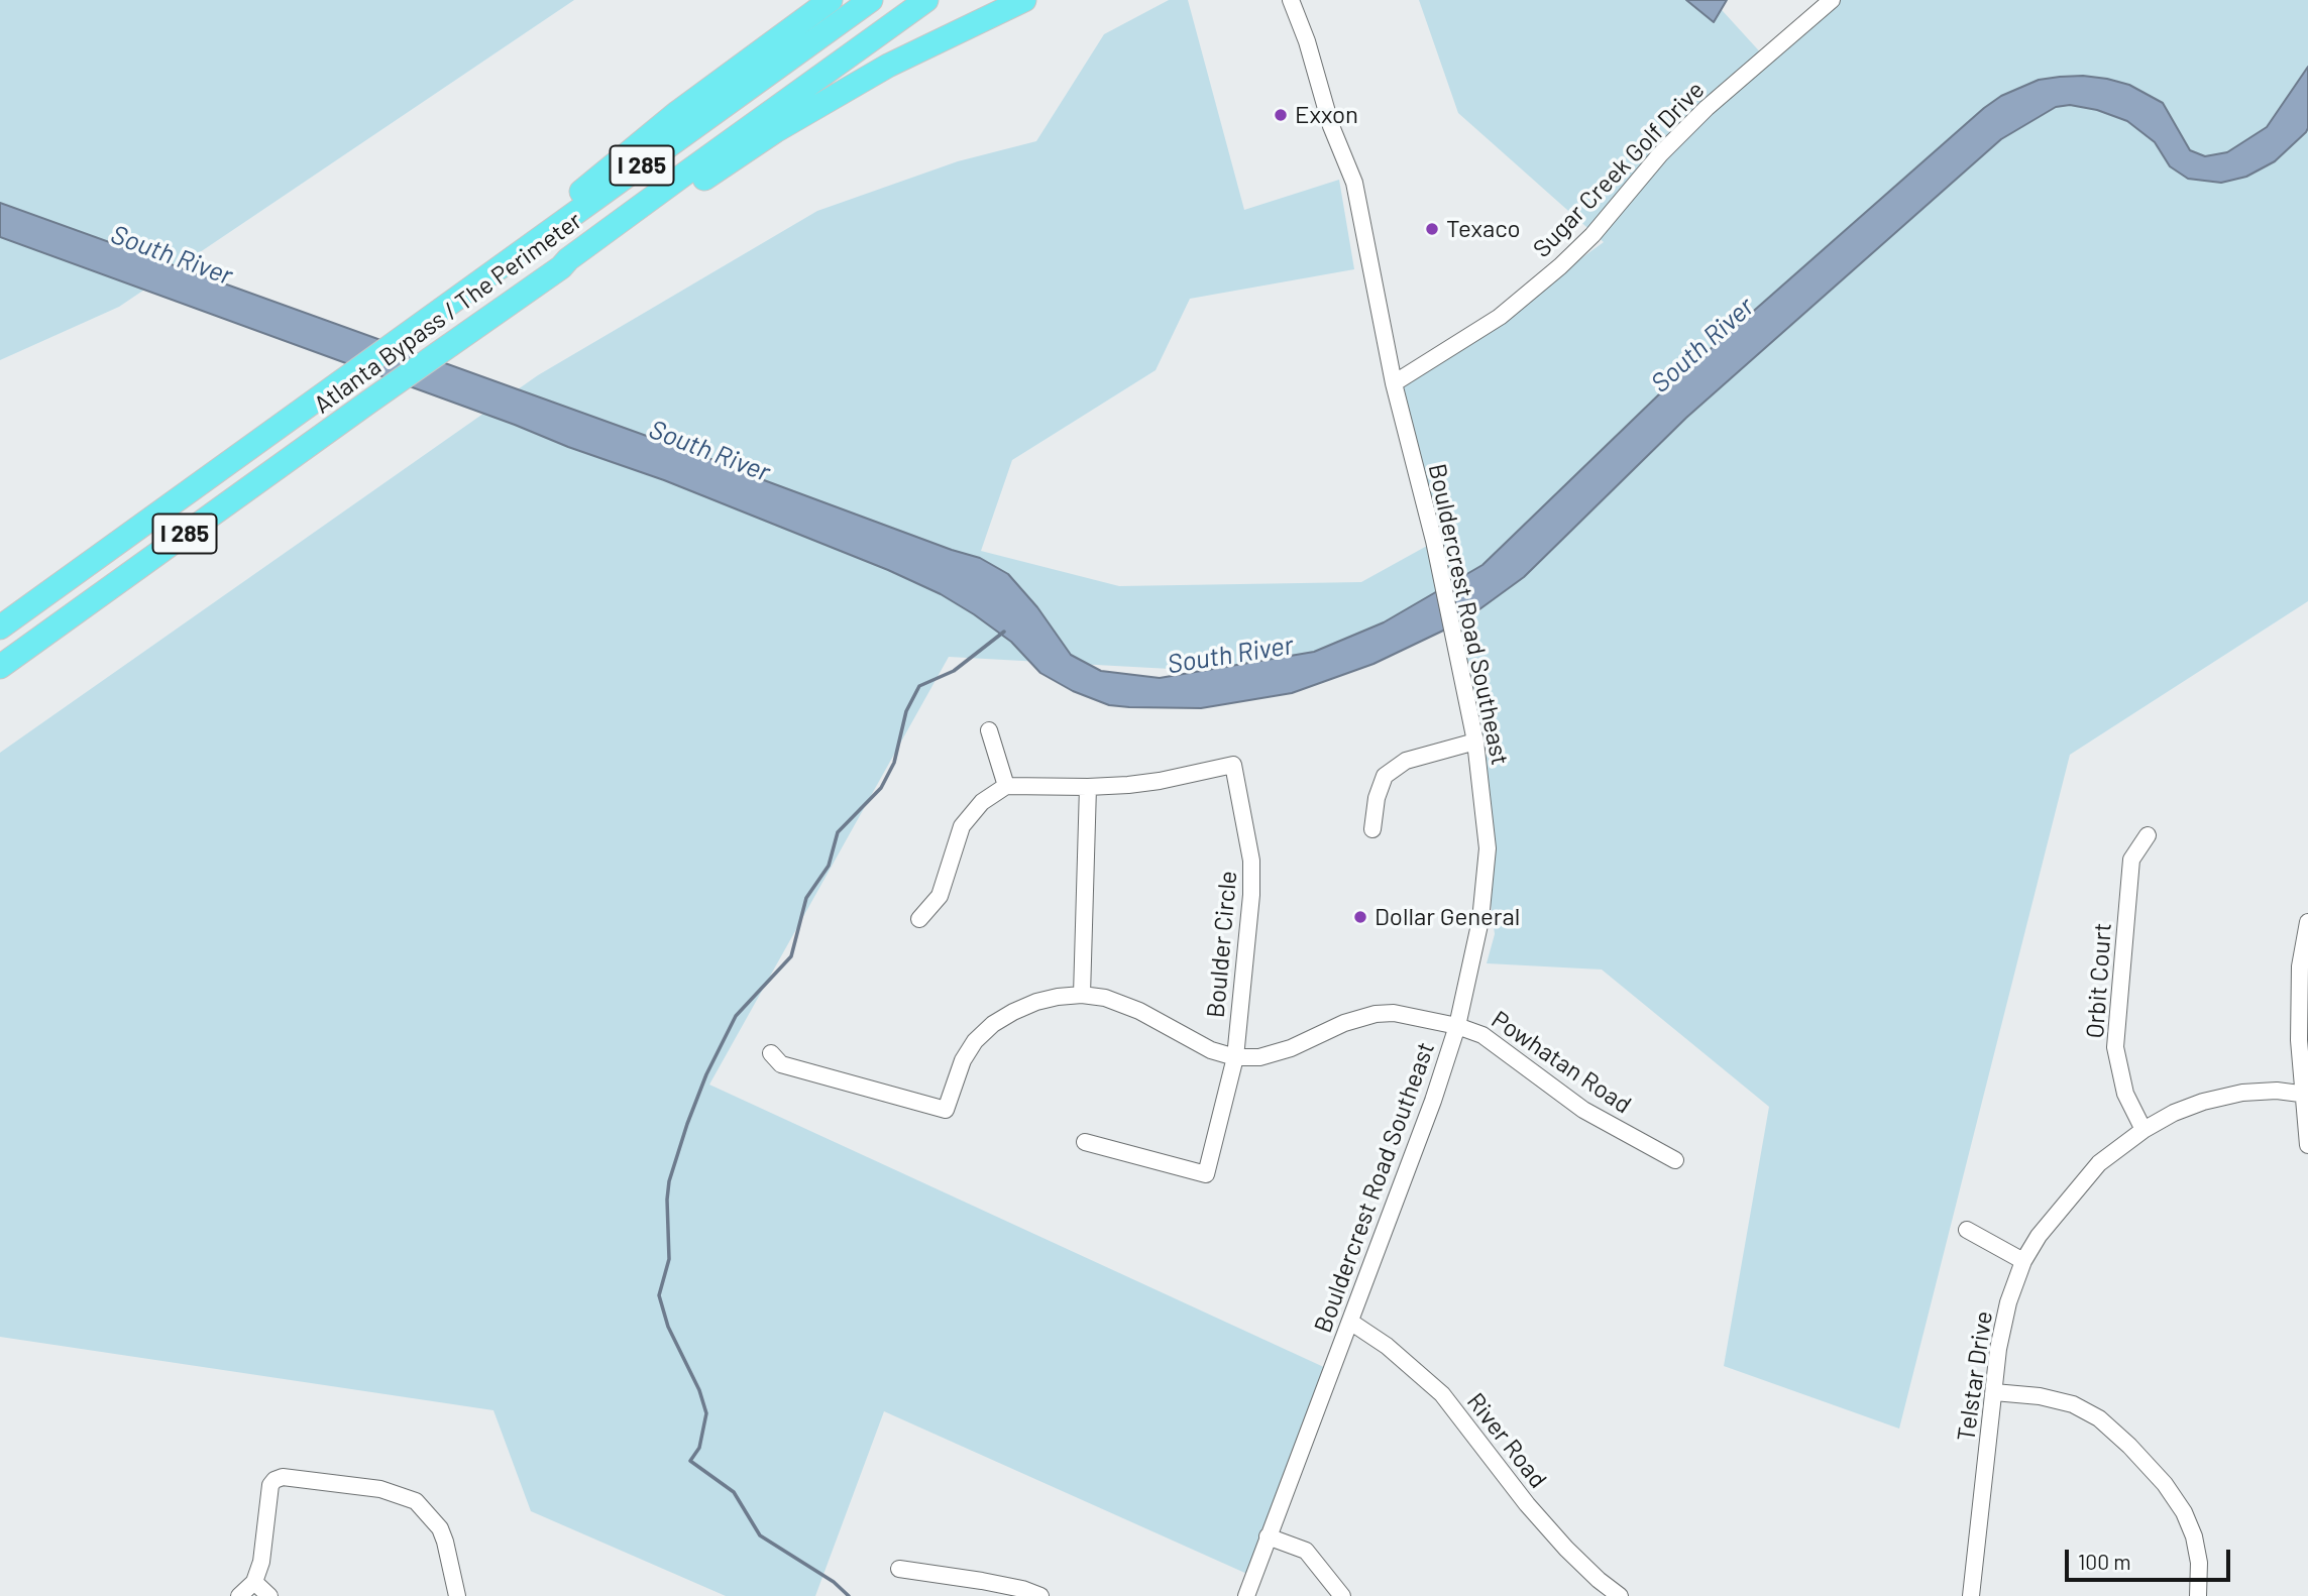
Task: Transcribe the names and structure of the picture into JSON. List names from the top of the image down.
{
  "streets": {
    "highway": ["I 285", "Atlanta Bypass / The Perimeter"],
    "street": [
      "Sugar Creek Golf Drive",
      "Bouldercrest Road Southeast",
      "Boulder Circle",
      "Orbit Court",
      "Powhatan Road",
      "Telstar Drive",
      "River Road"
    ]
  },
  "crossings": [
    ["Sugar Creek Golf Drive", "Bouldercrest Road Southeast"],
    ["Bouldercrest Road Southeast", "Powhatan Road"],
    ["Bouldercrest Road Southeast", "River Road"],
    ["Boulder Circle", "Powhatan Road"],
    ["Orbit Court", "Telstar Drive"]
  ],
  "water": ["South River"],
  "places": ["Exxon", "Texaco", "Dollar General"],
  "scale_bar": "100 m"
}
